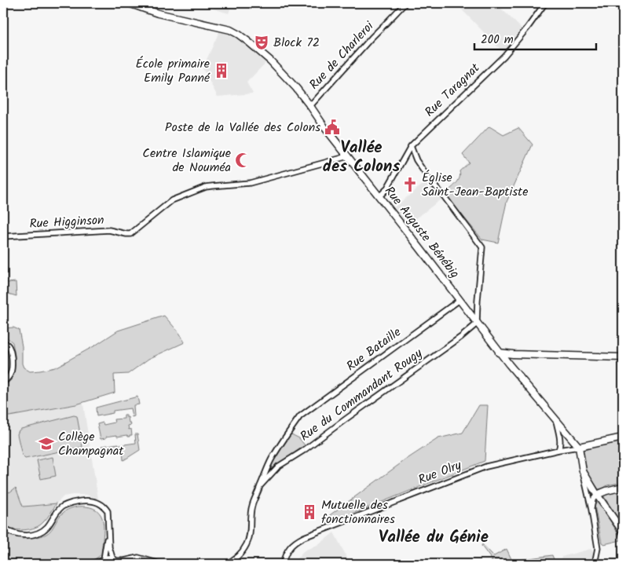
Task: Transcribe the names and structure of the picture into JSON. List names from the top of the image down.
{
  "streets": {
    "main road": ["Rue Auguste Bénébig", "Rue Olry"],
    "street": [
      "Rue de Charleroi",
      "Rue Taragnat",
      "Rue Higginson",
      "Rue Bataille",
      "Rue du Commandant Rougy"
    ]
  },
  "crossings": [
    ["Rue de Charleroi", "Rue Auguste Bénébig"],
    ["Rue Taragnat", "Rue Auguste Bénébig"],
    ["Rue Higginson", "Rue Auguste Bénébig"],
    ["Rue Auguste Bénébig", "Rue Bataille"],
    ["Rue Auguste Bénébig", "Rue du Commandant Rougy"],
    ["Rue Auguste Bénébig", "Rue Olry"],
    ["Rue Bataille", "Rue du Commandant Rougy"]
  ],
  "districts": ["Vallée des Colons", "Vallée du Génie"],
  "places": {
    "theatre": ["Block 72"],
    "building": ["École primaire Emily Panné", "Mutuelle des fonctionnaires"],
    "public building": ["Poste de la Vallée des Colons"],
    "mosque": ["Centre Islamique de Nouméa"],
    "church": ["Église Saint-Jean-Baptiste"],
    "school or university": ["Collège Champagnat"]
  },
  "scale_bar": "200 m"
}
